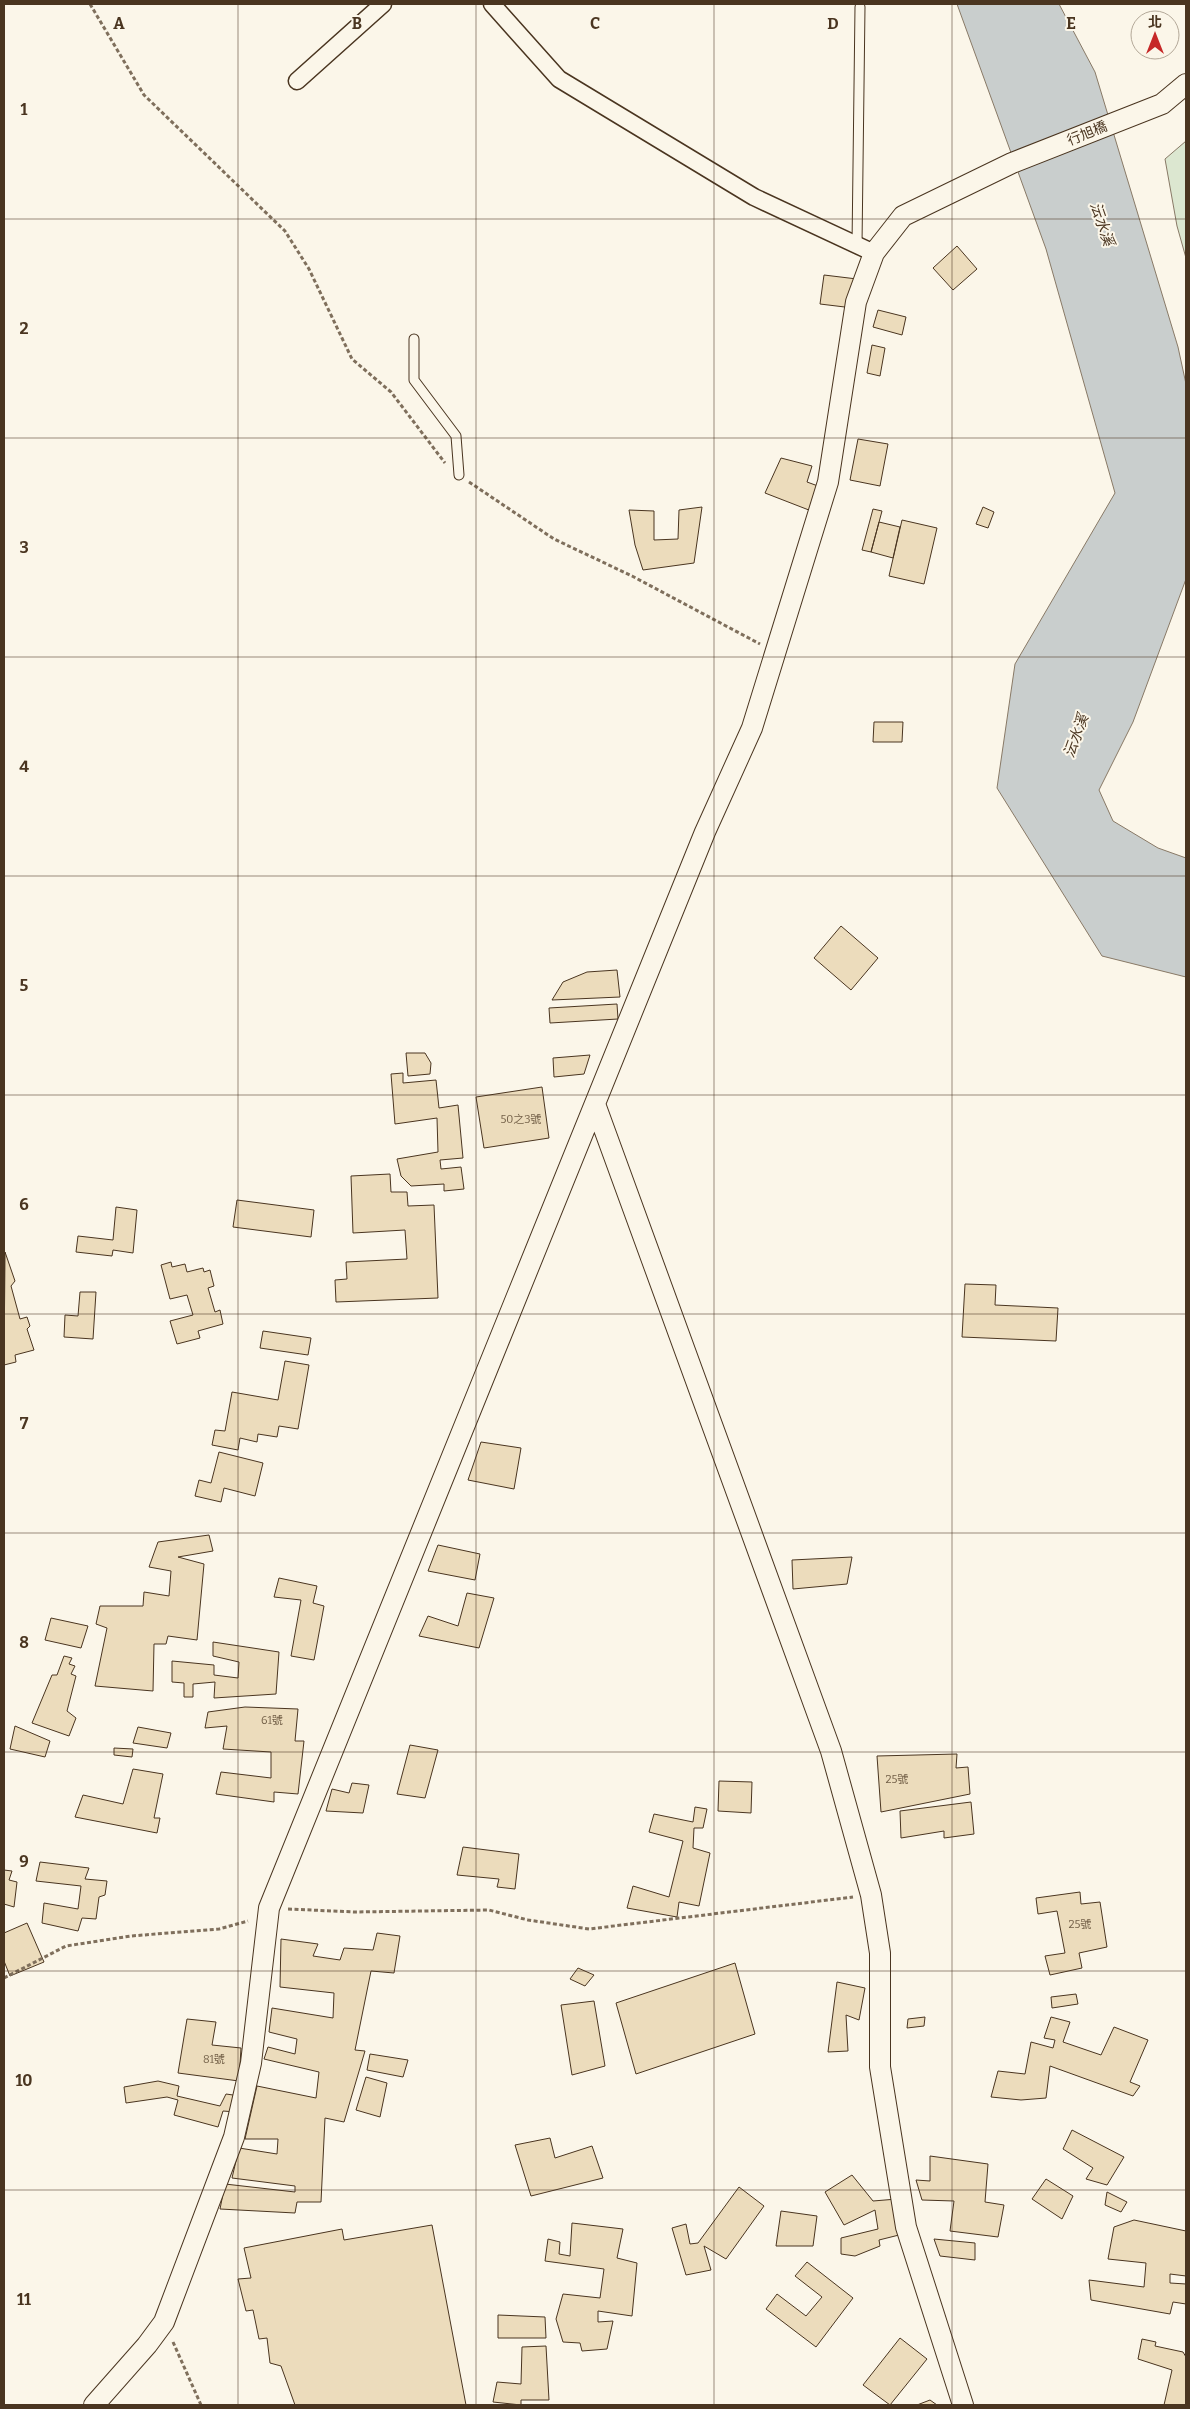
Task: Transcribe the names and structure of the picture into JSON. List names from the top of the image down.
{
  "streets": {
    "street": ["行旭橋"]
  },
  "water": ["沄水溪"],
  "house_numbers": [
    "50之3號",
    "61號",
    "25號",
    "25號",
    "81號"
  ],
  "north": "top",
  "grid": {
    "columns": [
      "A",
      "B",
      "C",
      "D",
      "E"
    ],
    "rows": [
      "1",
      "2",
      "3",
      "4",
      "5",
      "6",
      "7",
      "8",
      "9",
      "10",
      "11"
    ]
  }
}
